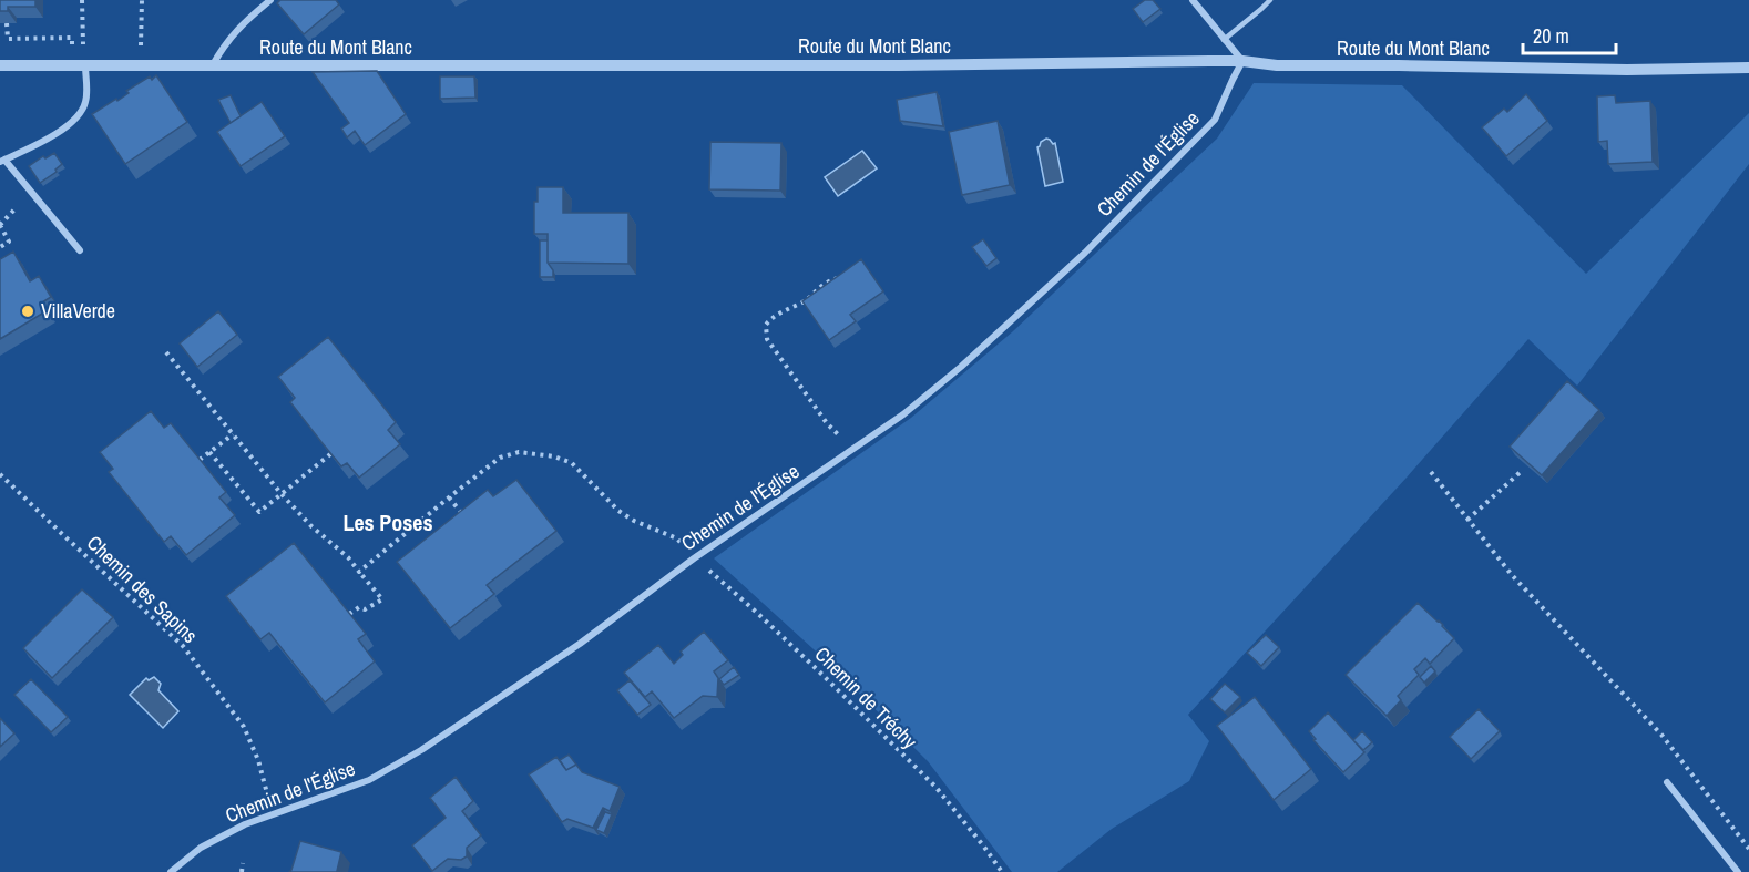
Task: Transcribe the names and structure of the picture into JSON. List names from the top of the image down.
{
  "streets": {
    "street": ["Route du Mont Blanc", "Chemin de l'Église"],
    "path": ["Chemin des Sapins", "Chemin de Tréchy"]
  },
  "crossings": [
    ["Route du Mont Blanc", "Chemin de l'Église"],
    ["Chemin de l'Église", "Chemin des Sapins"],
    ["Chemin de l'Église", "Chemin de Tréchy"]
  ],
  "districts": ["Les Poses"],
  "places": ["VillaVerde"],
  "scale_bar": "20 m"
}
